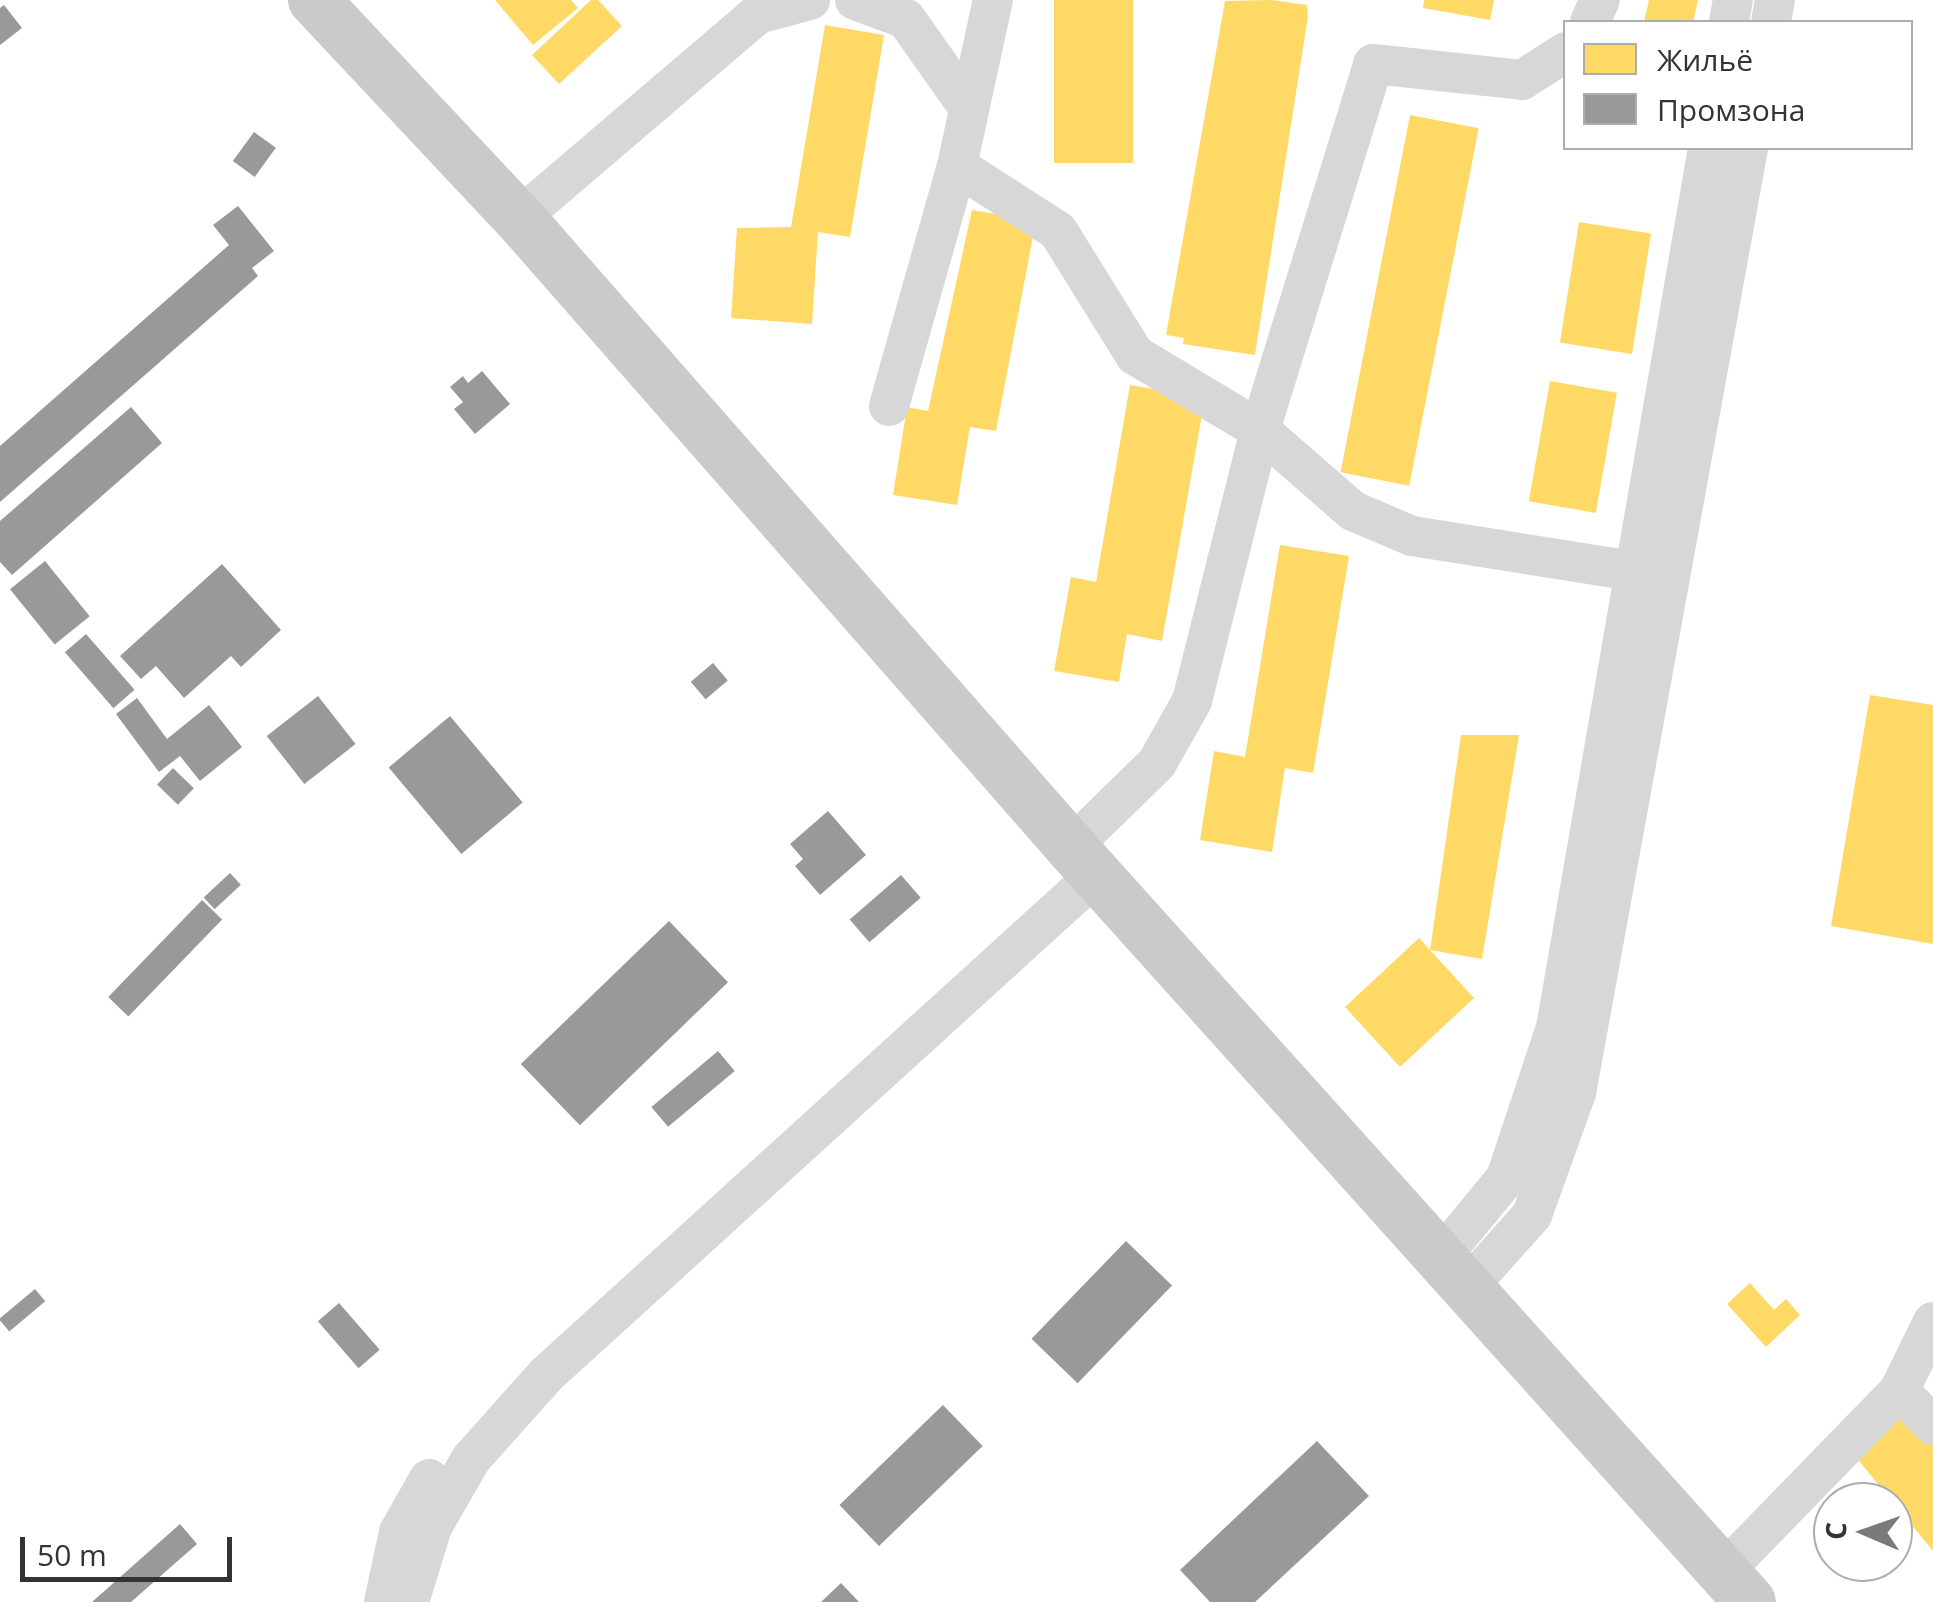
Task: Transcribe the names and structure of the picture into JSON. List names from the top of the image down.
{
  "legend": ["Жильё", "Промзона"],
  "scale_bar": "50 m",
  "north": "left"
}
